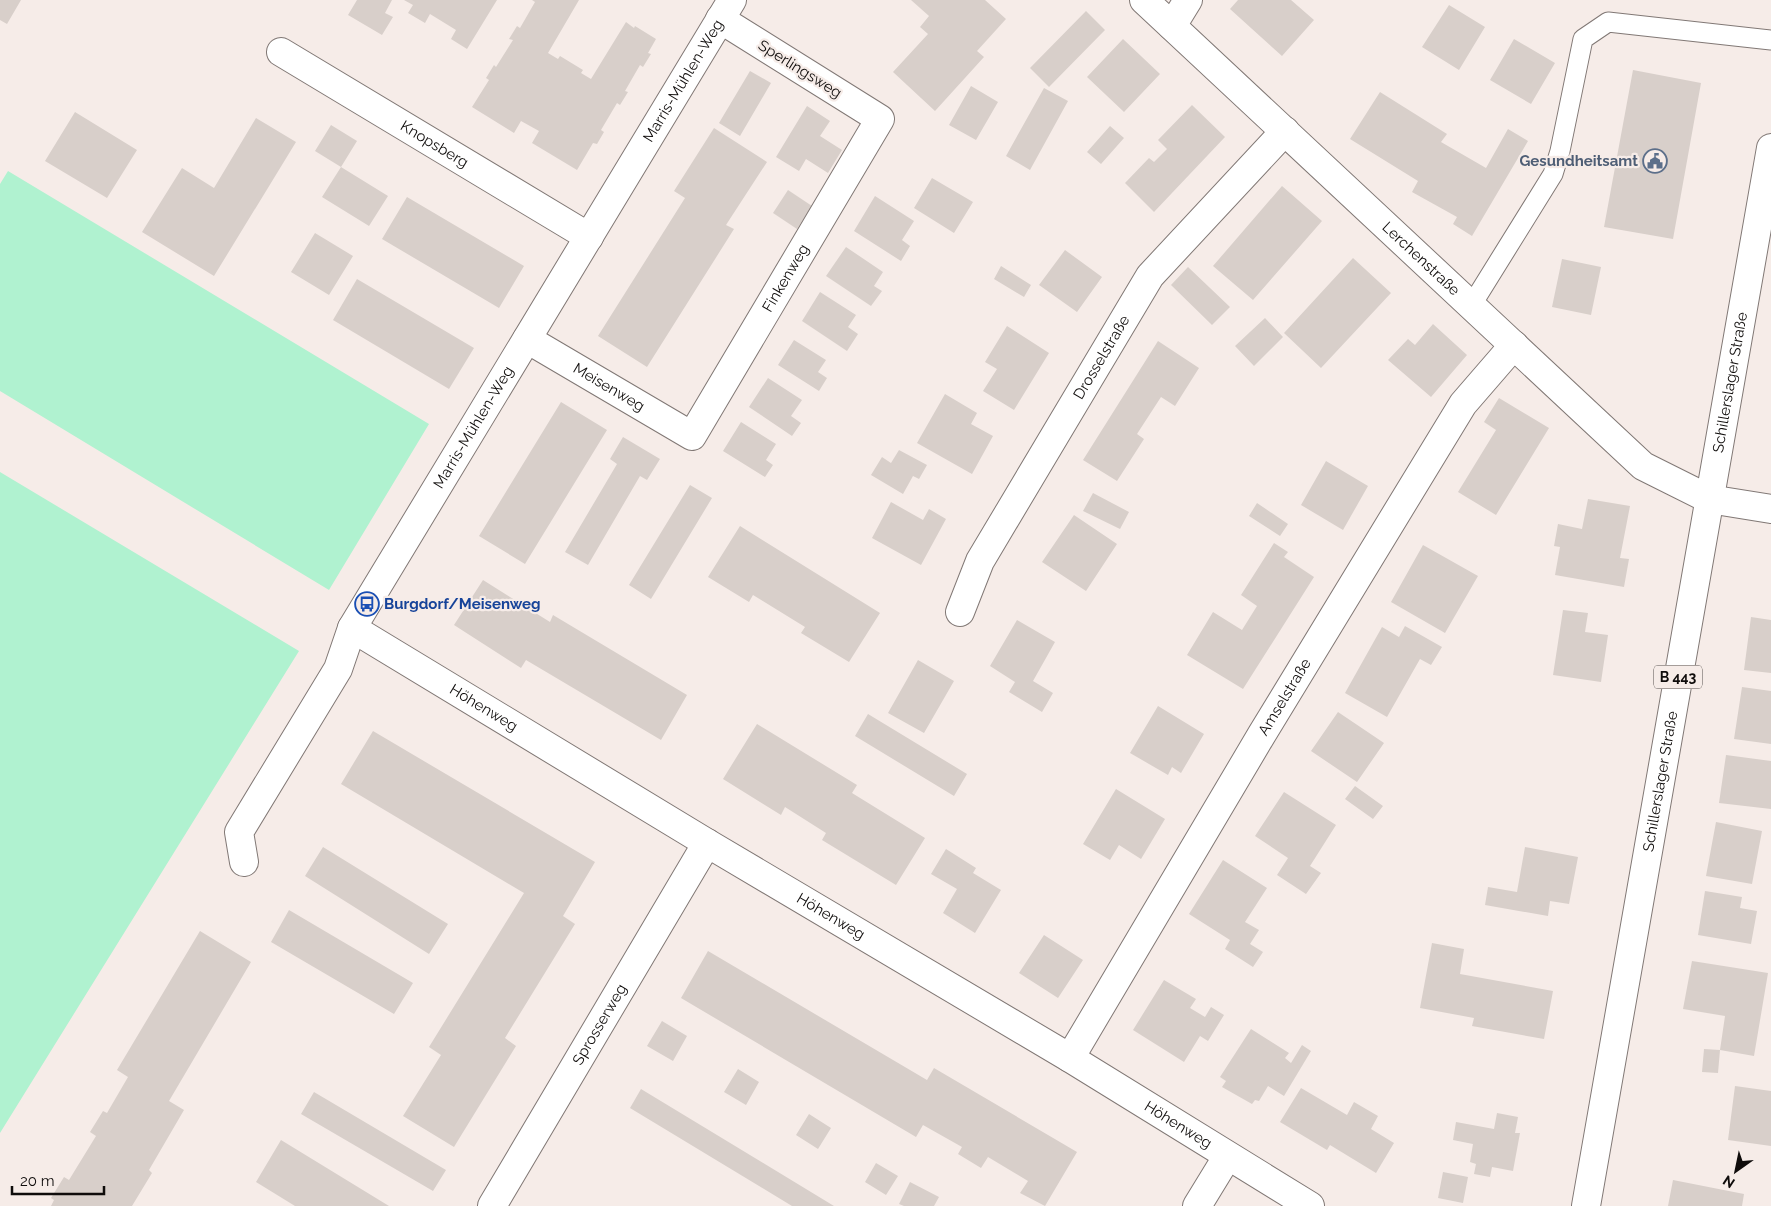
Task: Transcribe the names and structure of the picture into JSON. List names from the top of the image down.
{
  "streets": {
    "street": [
      "Sperlingsweg",
      "Marris-Mühlen-Weg",
      "Knopsberg",
      "Lerchenstraße",
      "Finkenweg",
      "Drosselstraße",
      "Schillerslager Straße",
      "Meisenweg",
      "B 443",
      "Amselstraße",
      "Höhenweg",
      "Sprosserweg"
    ]
  },
  "crossings": [
    ["Sperlingsweg", "Marris-Mühlen-Weg"],
    ["Sperlingsweg", "Finkenweg"],
    ["Marris-Mühlen-Weg", "Knopsberg"],
    ["Marris-Mühlen-Weg", "Meisenweg"],
    ["Marris-Mühlen-Weg", "Höhenweg"],
    ["Lerchenstraße", "Drosselstraße"],
    ["Lerchenstraße", "Schillerslager Straße"],
    ["Lerchenstraße", "Amselstraße"],
    ["Finkenweg", "Meisenweg"],
    ["Amselstraße", "Höhenweg"],
    ["Höhenweg", "Sprosserweg"]
  ],
  "places": {
    "public building": ["Gesundheitsamt"],
    "bus stop": ["Burgdorf/Meisenweg"]
  },
  "scale_bar": "20 m",
  "north": "bottom left"
}
